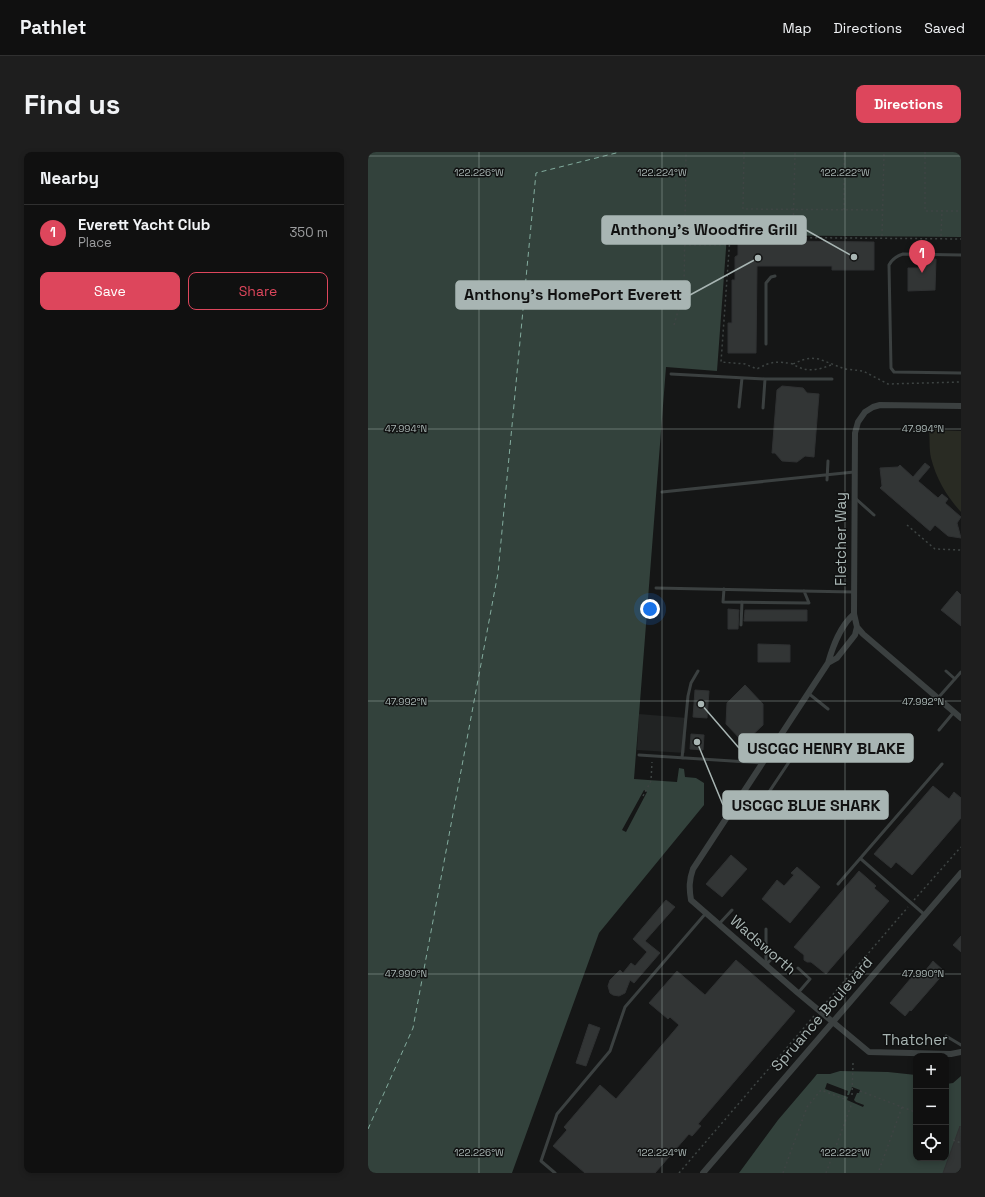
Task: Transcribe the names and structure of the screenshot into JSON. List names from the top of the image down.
{
  "streets": {
    "street": [
      "Fletcher Way",
      "Wadsworth",
      "Spruance Boulevard",
      "Thatcher"
    ]
  },
  "crossings": [
    ["Wadsworth", "Spruance Boulevard"],
    ["Wadsworth", "Thatcher"],
    ["Spruance Boulevard", "Thatcher"]
  ],
  "places": [
    "Anthony's Woodfire Grill",
    "Anthony's HomePort Everett",
    "USCGC HENRY BLAKE",
    "USCGC BLUE SHARK"
  ],
  "page": {
    "header": "Pathlet",
    "nav": ["Map", "Directions", "Saved"],
    "buttons": [
      "Directions",
      ["Save", "Share"]
    ],
    "title": "Find us",
    "heading": "Nearby",
    "list": [
      {
        "mark": "1",
        "name": "Everett Yacht Club",
        "note": "Place",
        "value": "350 m"
      }
    ],
    "pins": "1",
    "map_buttons": ["+", "−"]
  },
  "coordinates": [
    "122.226°W",
    "122.224°W",
    "122.222°W",
    "47.994°N",
    "47.992°N",
    "47.990°N"
  ]
}
